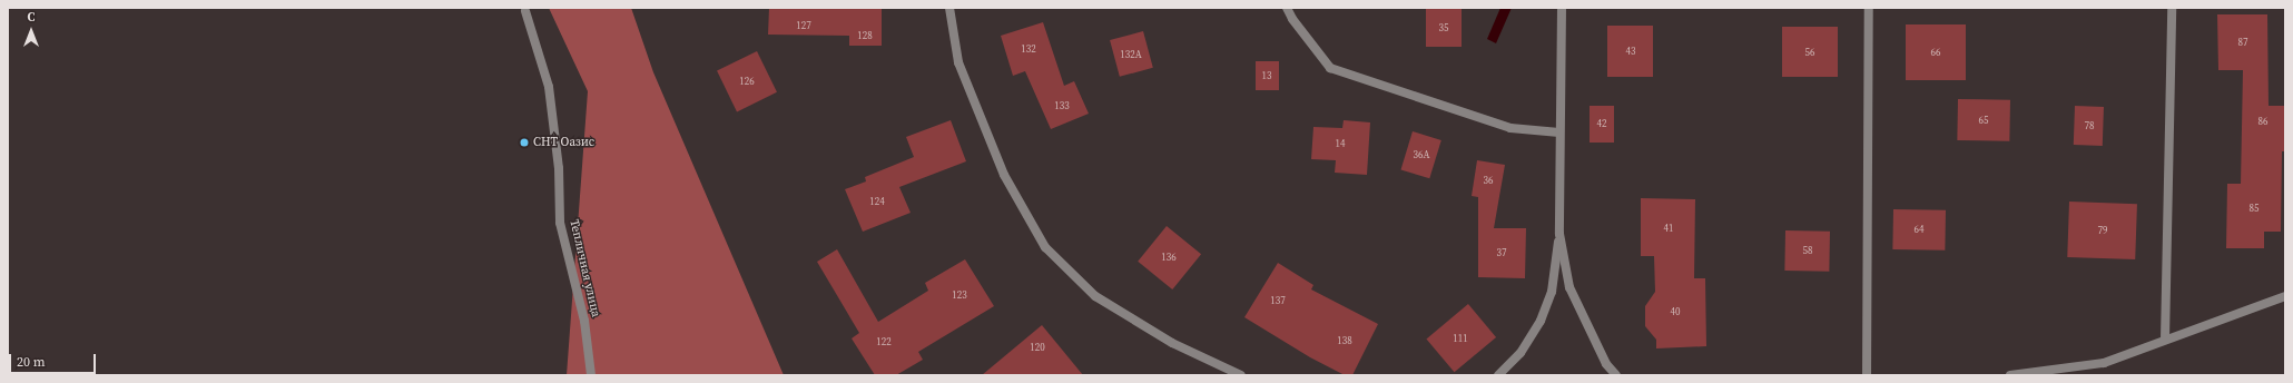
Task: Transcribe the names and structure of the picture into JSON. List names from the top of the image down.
{
  "streets": {
    "street": ["Тепличная улица"]
  },
  "places": ["СНТ Оазис"],
  "house_numbers": [
    "127",
    "35",
    "128",
    "87",
    "132",
    "43",
    "56",
    "66",
    "132А",
    "13",
    "126",
    "133",
    "65",
    "86",
    "42",
    "78",
    "14",
    "36А",
    "36",
    "124",
    "85",
    "41",
    "64",
    "79",
    "58",
    "37",
    "136",
    "123",
    "137",
    "40",
    "111",
    "138",
    "122",
    "120"
  ],
  "scale_bar": "20 m",
  "north": "top"
}
